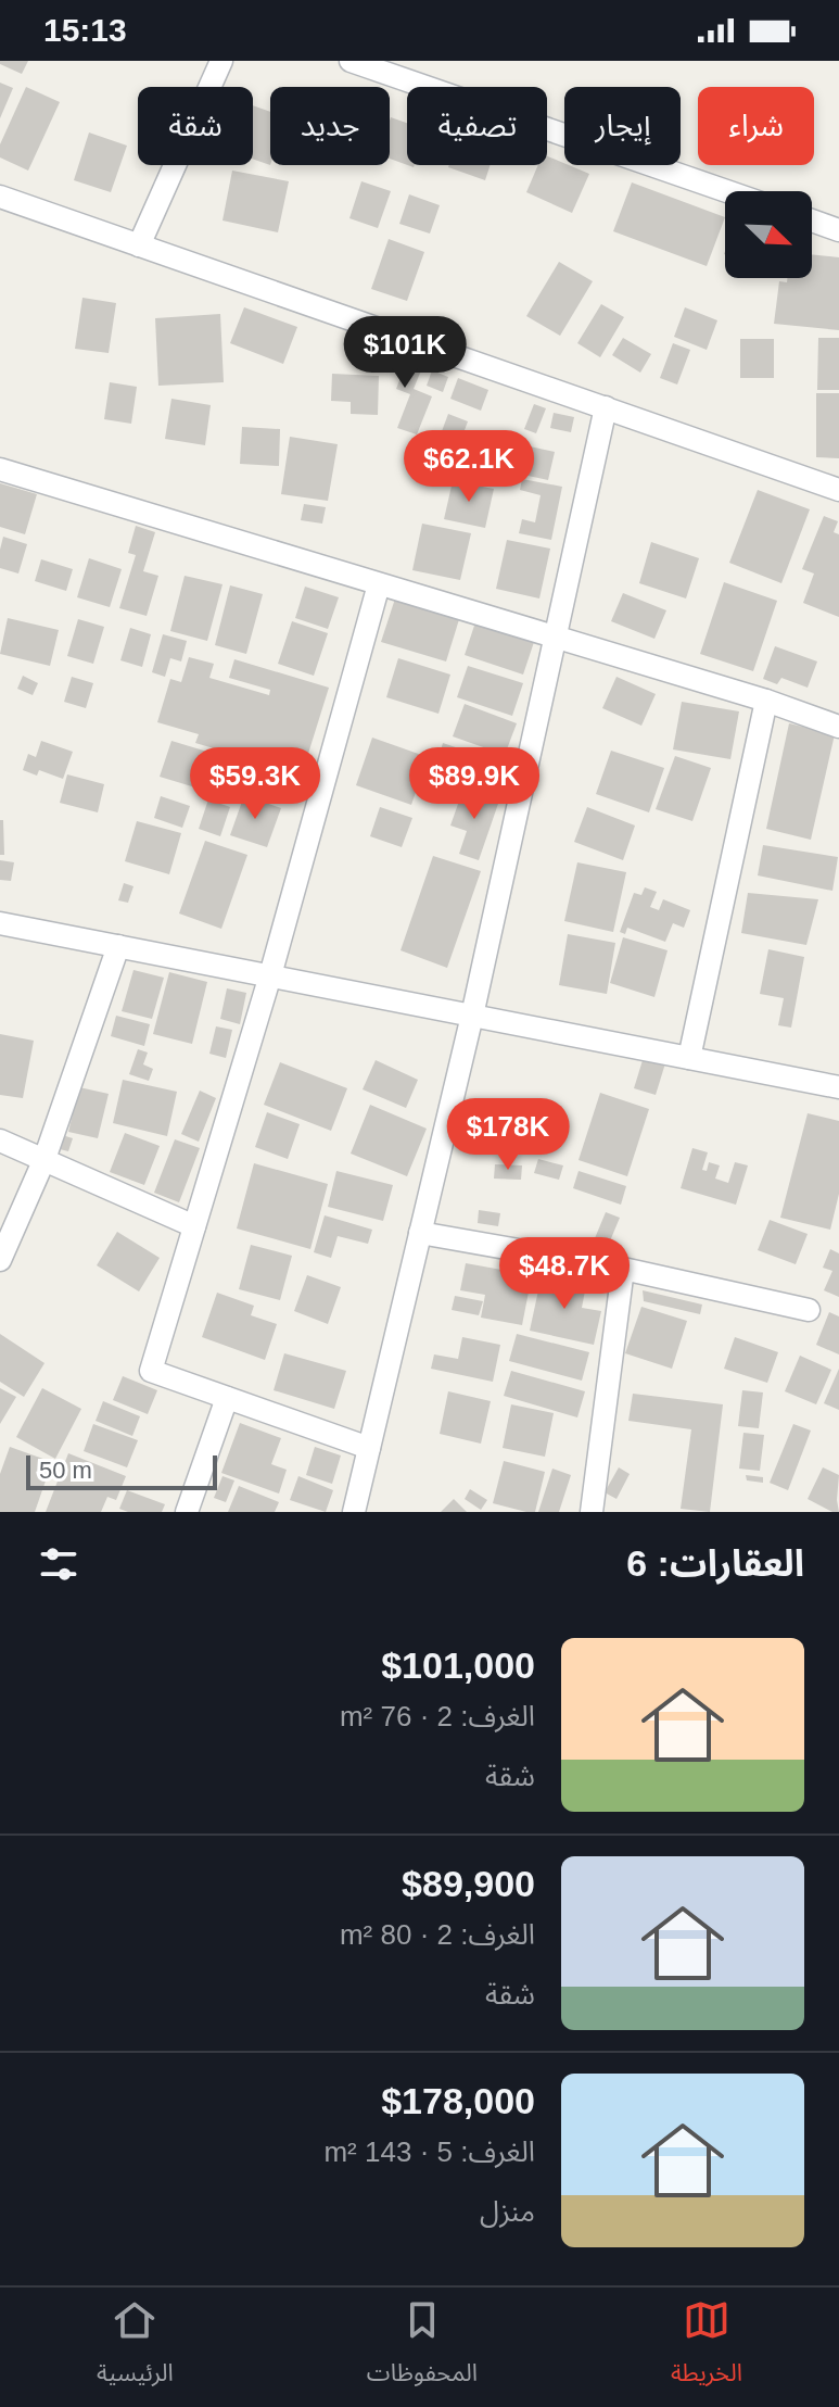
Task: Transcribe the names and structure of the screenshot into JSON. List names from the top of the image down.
{
  "scale_bar": "50 m",
  "north": "bottom right",
  "page": {
    "status": "15:13",
    "chip": [
      "شراء",
      "إيجار",
      "تصفية",
      "جديد",
      "شقة"
    ],
    "price": [
      "$101K",
      "$62.1K",
      "$59.3K",
      "$89.9K",
      "$178K",
      "$48.7K"
    ],
    "scale": "50 m",
    "heading": "العقارات: 6",
    "list": [
      {
        "name": "$101,000",
        "note": "الغرف: 2 · 76 m² · شقة"
      },
      {
        "name": "$89,900",
        "note": "الغرف: 2 · 80 m² · شقة"
      },
      {
        "name": "$178,000",
        "note": "الغرف: 5 · 143 m² · منزل"
      }
    ],
    "tabs": ["الخريطة", "المحفوظات", "الرئيسية"]
  }
}
